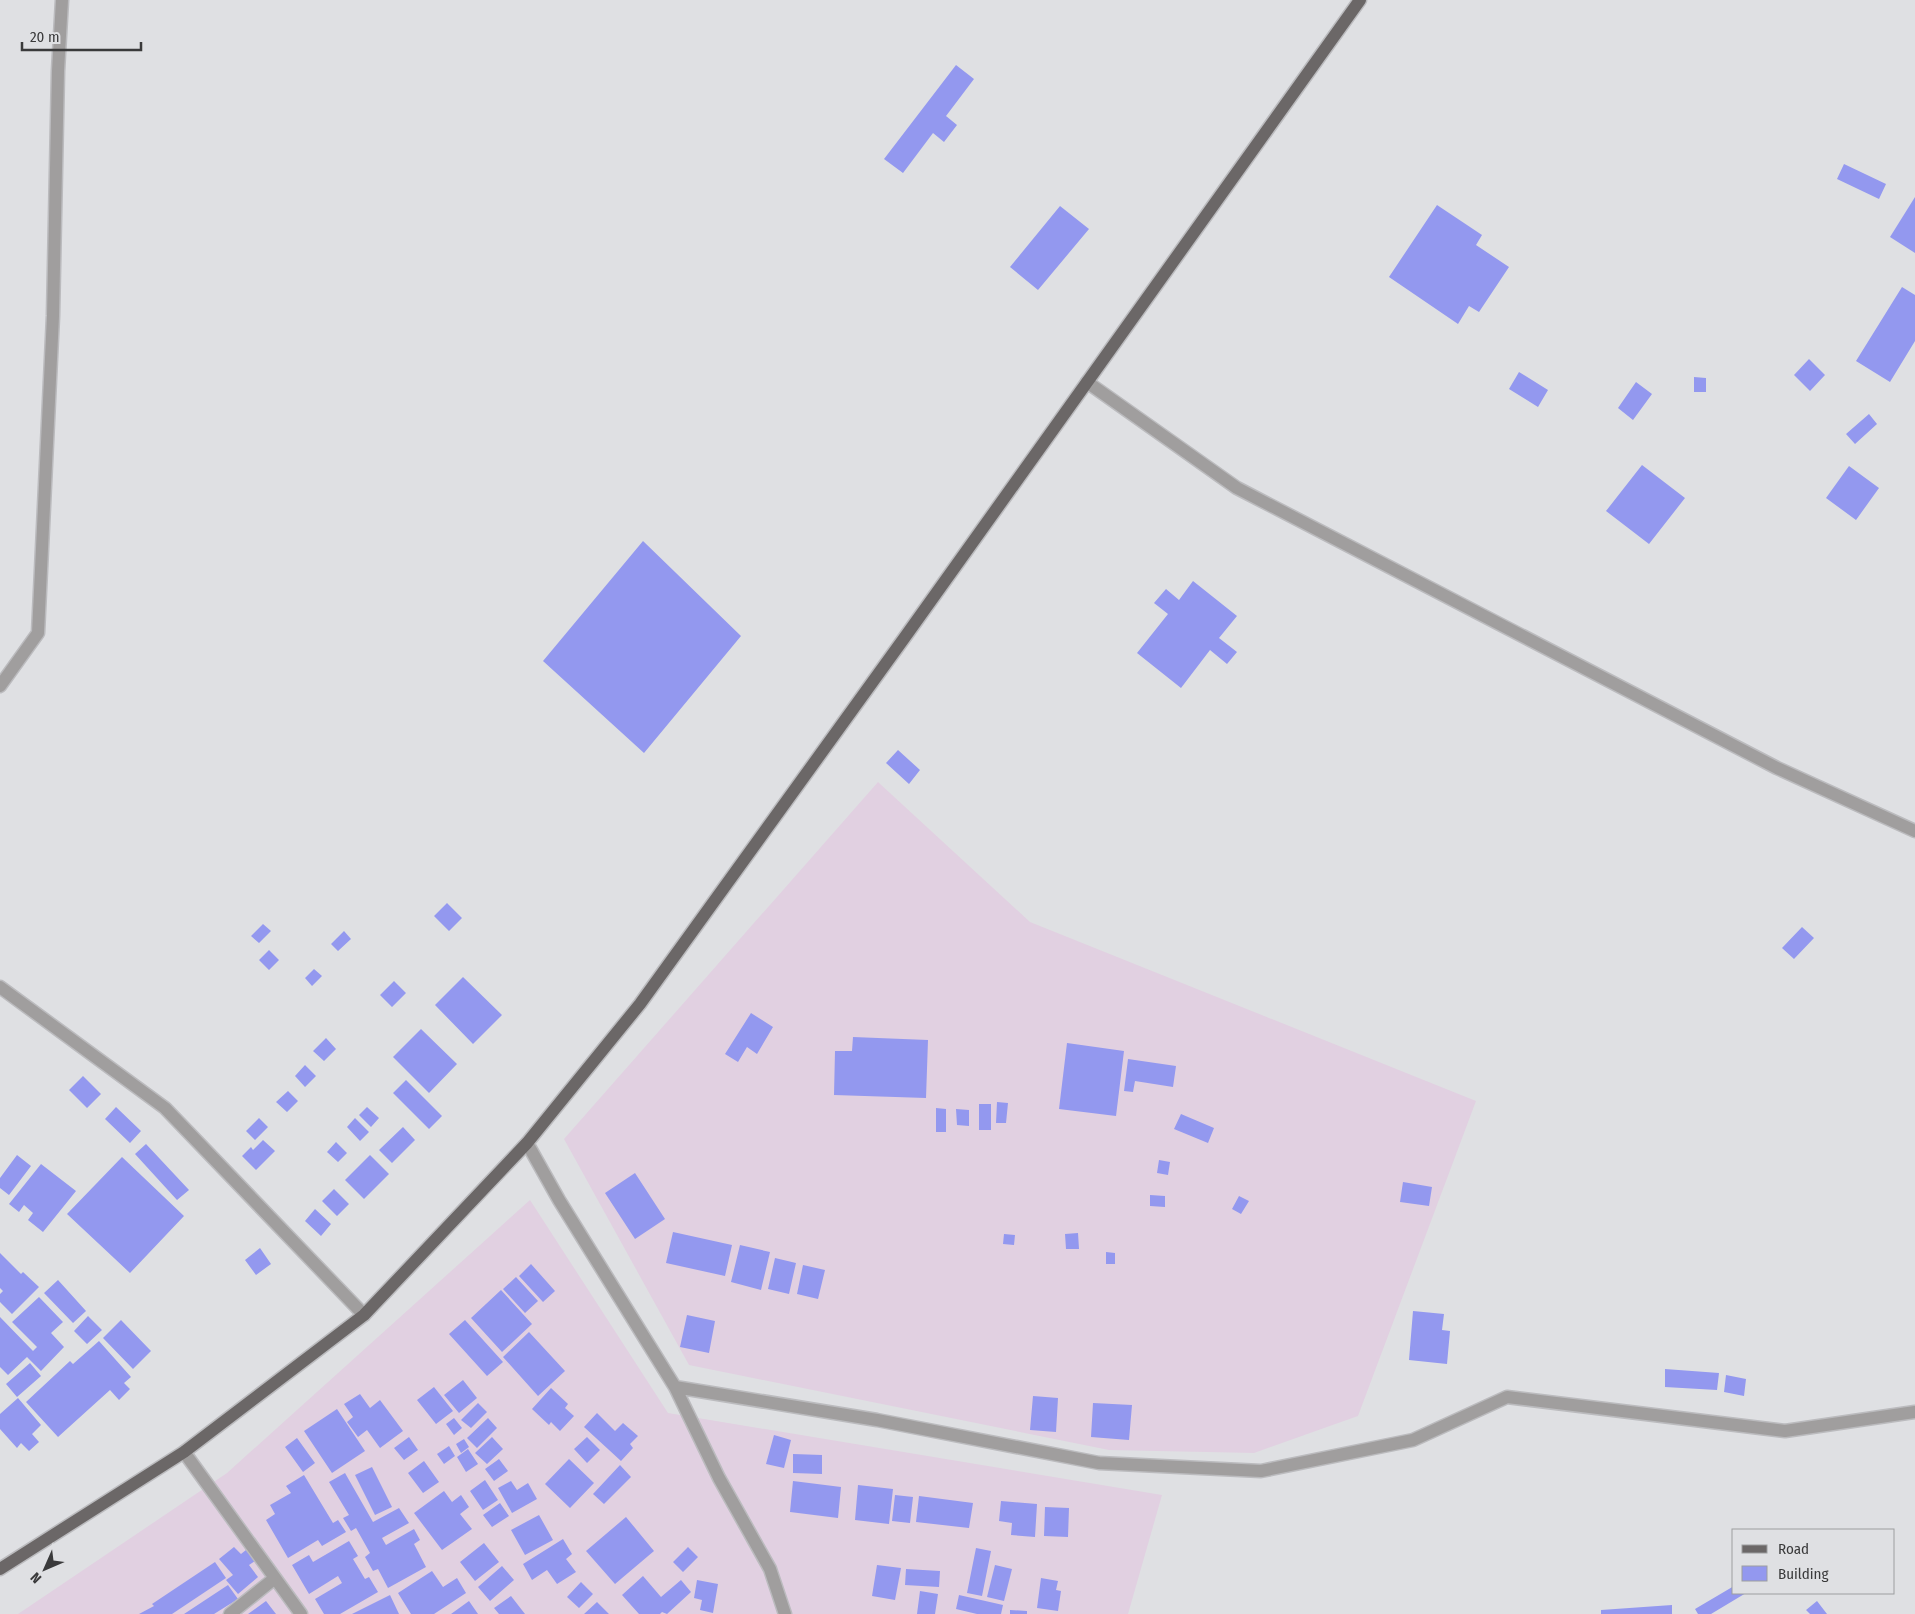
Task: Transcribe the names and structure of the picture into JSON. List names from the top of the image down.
{
  "legend": ["Road", "Building"],
  "scale_bar": "20 m",
  "north": "bottom left"
}
